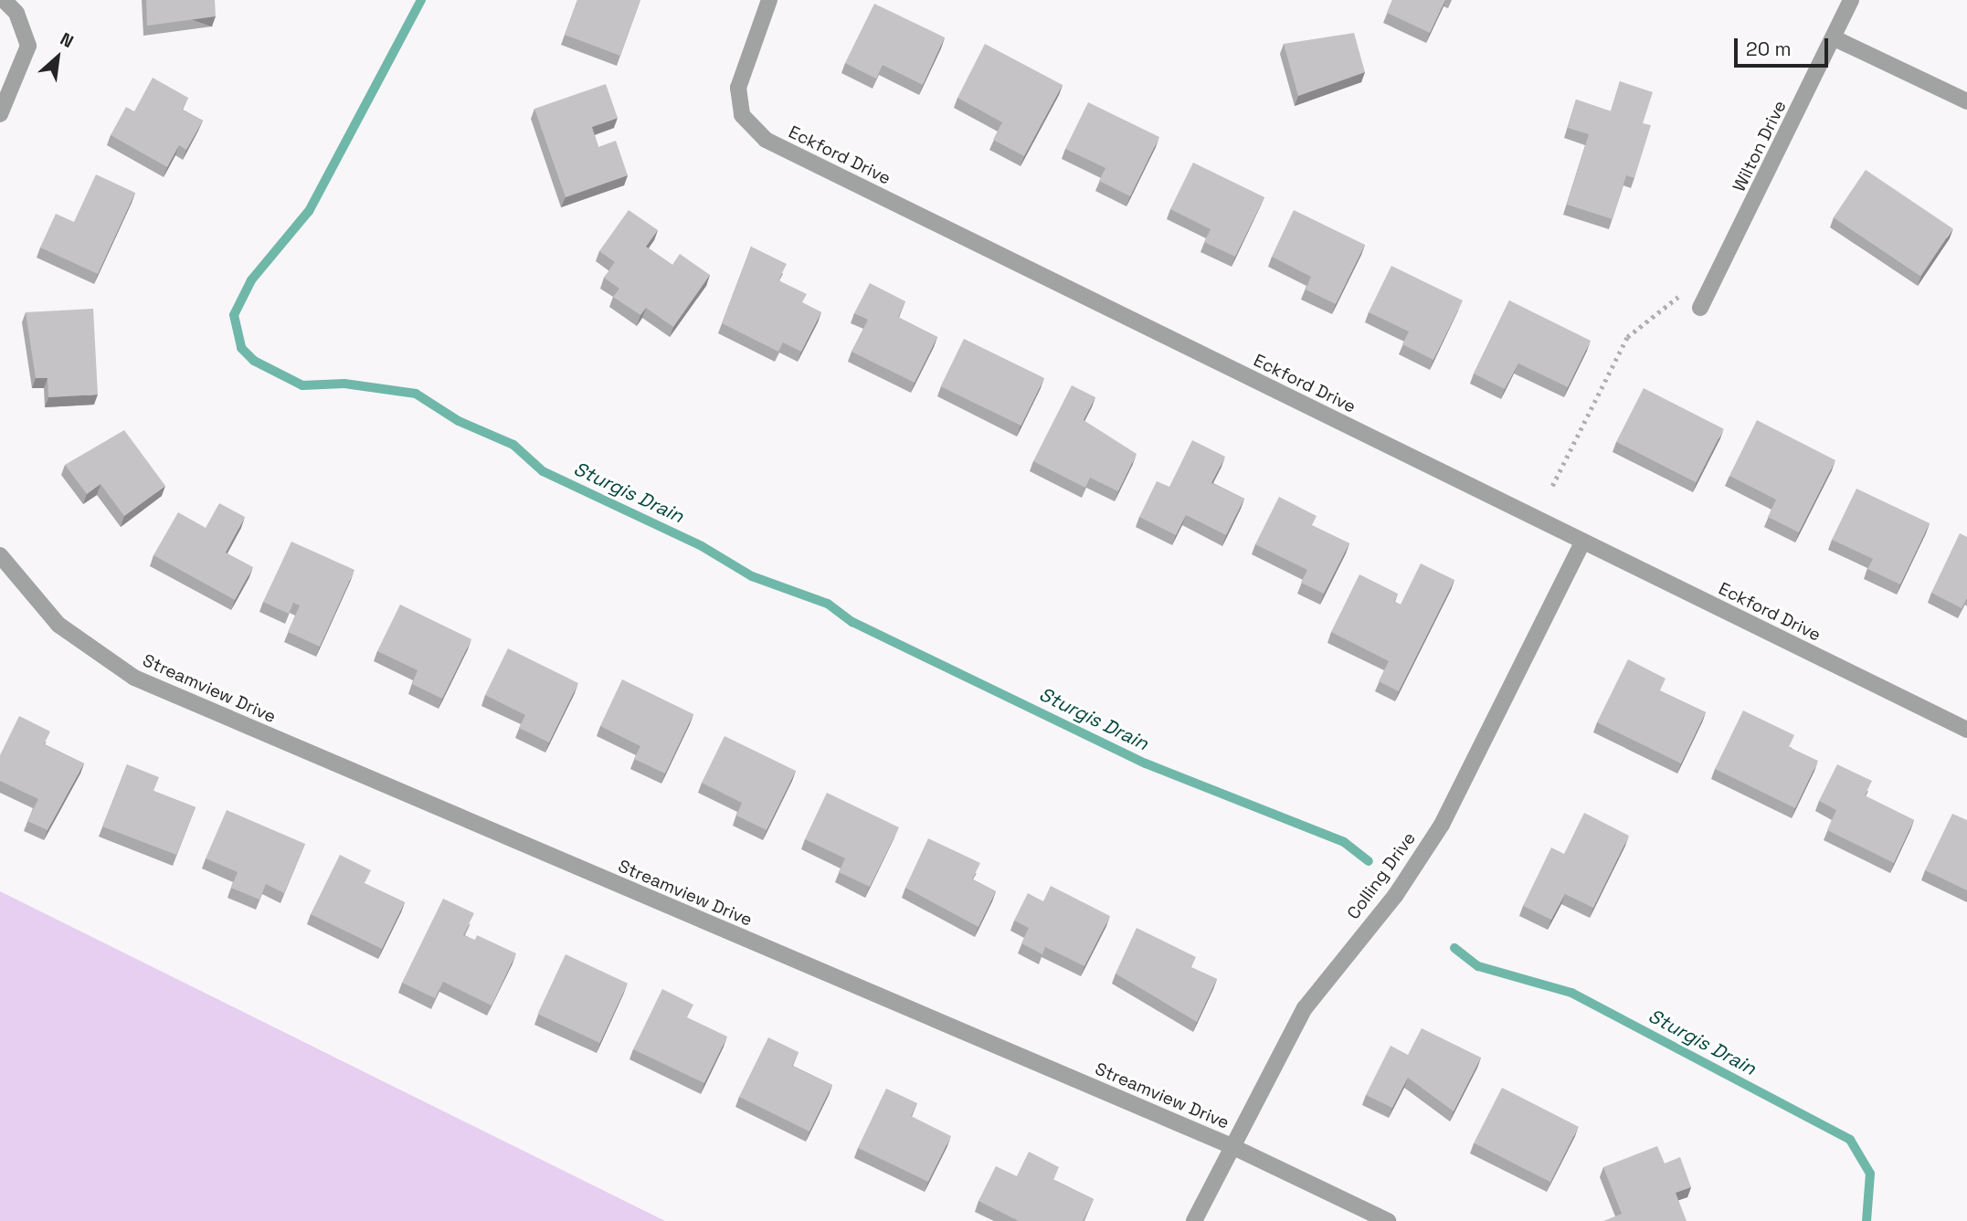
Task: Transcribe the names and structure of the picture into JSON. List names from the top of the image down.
{
  "streets": {
    "street": [
      "Wilton Drive",
      "Eckford Drive",
      "Streamview Drive",
      "Colling Drive"
    ]
  },
  "crossings": [
    ["Eckford Drive", "Colling Drive"],
    ["Streamview Drive", "Colling Drive"]
  ],
  "water": ["Sturgis Drain"],
  "scale_bar": "20 m",
  "north": "top right"
}
